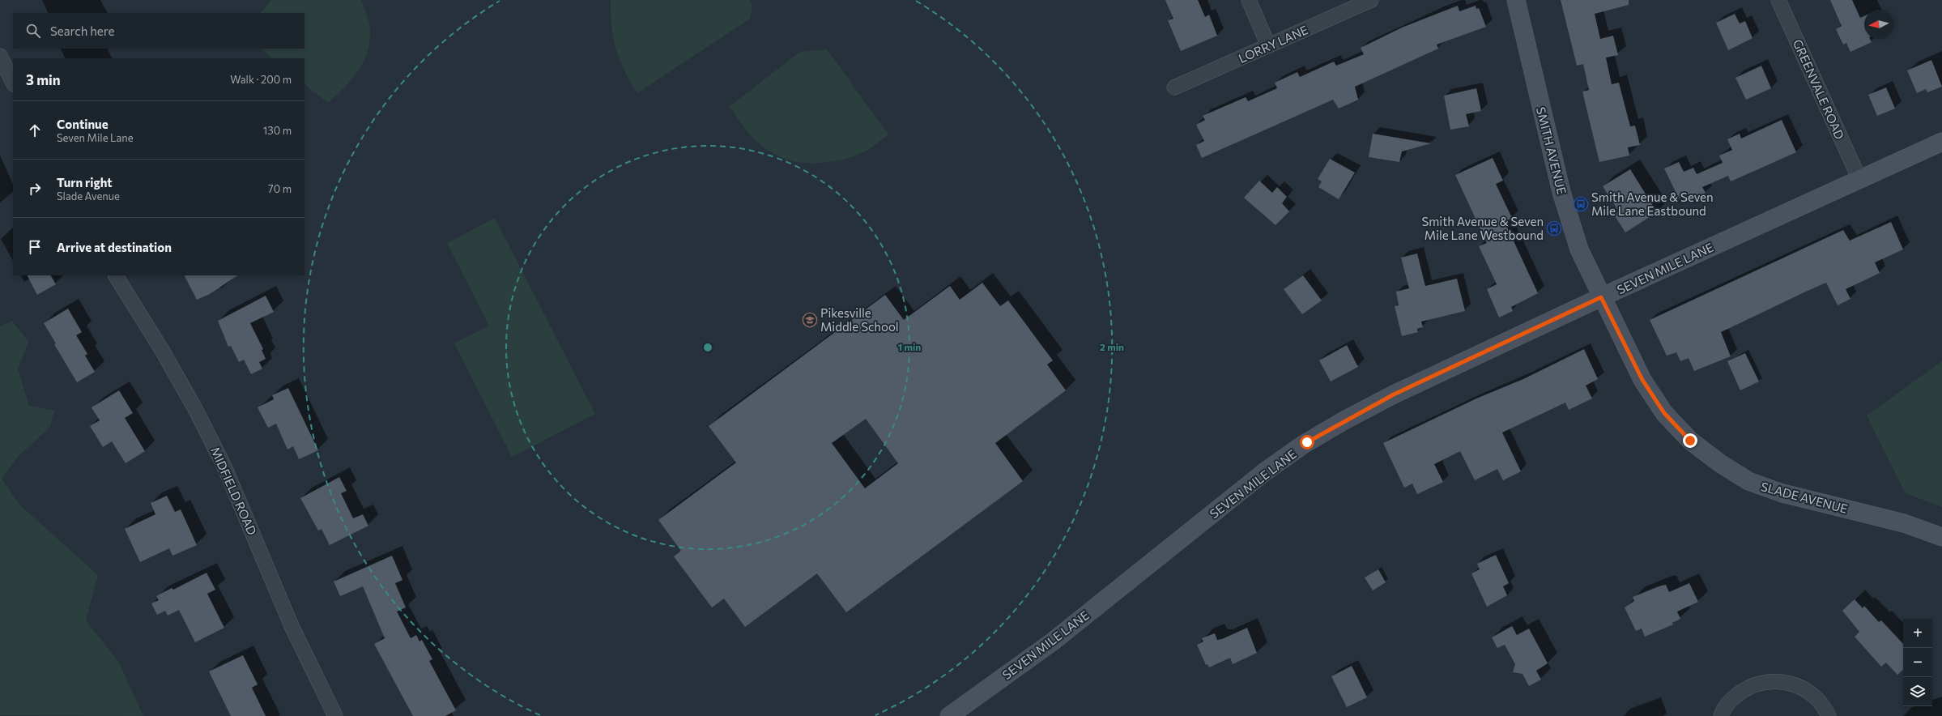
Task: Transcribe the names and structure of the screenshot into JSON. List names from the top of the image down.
{
  "streets": {
    "street": [
      "LORRY LANE",
      "GREENVALE ROAD",
      "SMITH AVENUE",
      "SEVEN MILE LANE",
      "MIDFIELD ROAD",
      "SLADE AVENUE"
    ]
  },
  "crossings": [
    ["GREENVALE ROAD", "SEVEN MILE LANE"],
    ["SMITH AVENUE", "SEVEN MILE LANE"],
    ["SMITH AVENUE", "SLADE AVENUE"],
    ["SEVEN MILE LANE", "SLADE AVENUE"]
  ],
  "places": {
    "bus stop": ["Smith Avenue & Seven Mile Lane Eastbound", "Smith Avenue & Seven Mile Lane Westbound"],
    "school or university": ["Pikesville Middle School"]
  },
  "north": "left",
  "page": {
    "search": "Search here",
    "heading": ["3 min", "Walk · 200 m"],
    "list": [
      ["Continue", "Seven Mile Lane", "130 m"],
      ["Turn right", "Slade Avenue", "70 m"],
      "Arrive at destination"
    ],
    "map_buttons": ["+", "−"]
  },
  "rings": ["1 min", "2 min"]
}
